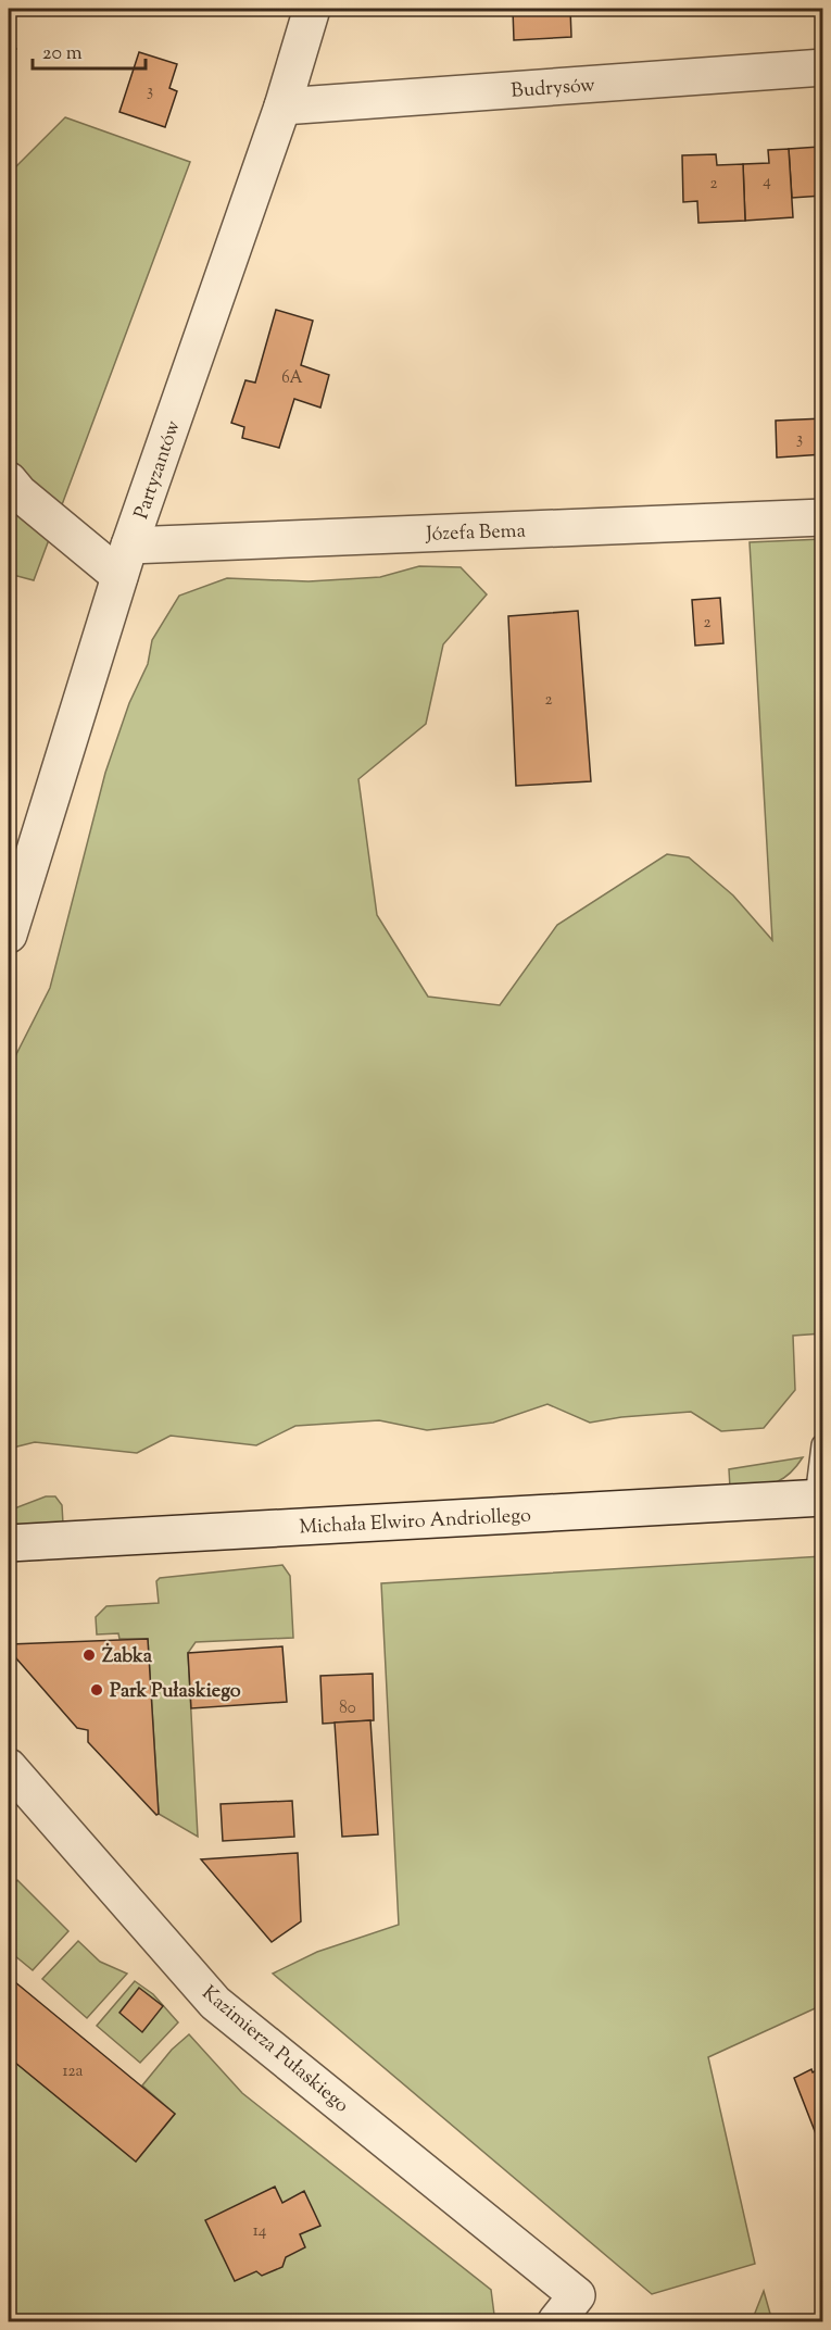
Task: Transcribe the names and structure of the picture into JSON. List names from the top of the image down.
{
  "streets": {
    "street": [
      "Budrysów",
      "Partyzantów",
      "Józefa Bema",
      "Michała Elwiro Andriollego",
      "Kazimierza Pułaskiego"
    ]
  },
  "crossings": [
    ["Budrysów", "Partyzantów"],
    ["Partyzantów", "Józefa Bema"]
  ],
  "places": ["Żabka", "Park Pułaskiego"],
  "house_numbers": [
    "3",
    "4",
    "2",
    "6A",
    "3",
    "2",
    "2",
    "80",
    "12a",
    "14"
  ],
  "scale_bar": "20 m"
}
